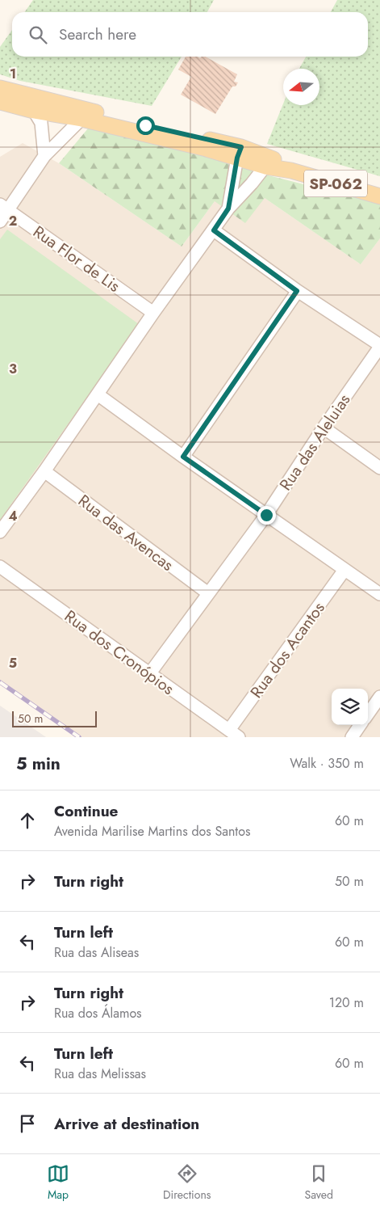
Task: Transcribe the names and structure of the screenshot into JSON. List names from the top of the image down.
{
  "streets": {
    "main road": ["SP-062"],
    "street": [
      "Rua Flor de Lis",
      "Rua das Aleluias",
      "Rua das Avencas",
      "Rua dos Acantos",
      "Rua dos Cronópios"
    ]
  },
  "crossings": [
    ["Rua das Aleluias", "Rua das Avencas"],
    ["Rua das Aleluias", "Rua dos Cronópios"],
    ["Rua dos Acantos", "Rua dos Cronópios"]
  ],
  "scale_bar": "50 m",
  "north": "left",
  "page": {
    "search": "Search here",
    "scale": "50 m",
    "heading": ["5 min", "Walk · 350 m"],
    "list": [
      ["Continue", "Avenida Marilise Martins dos Santos", "60 m"],
      ["Turn right", "50 m"],
      ["Turn left", "Rua das Aliseas", "60 m"],
      ["Turn right", "Rua dos Álamos", "120 m"],
      ["Turn left", "Rua das Melissas", "60 m"],
      "Arrive at destination"
    ],
    "nav": ["Map", "Directions", "Saved"]
  },
  "grid": {
    "rows": [
      "1",
      "2",
      "3",
      "4",
      "5"
    ]
  }
}
